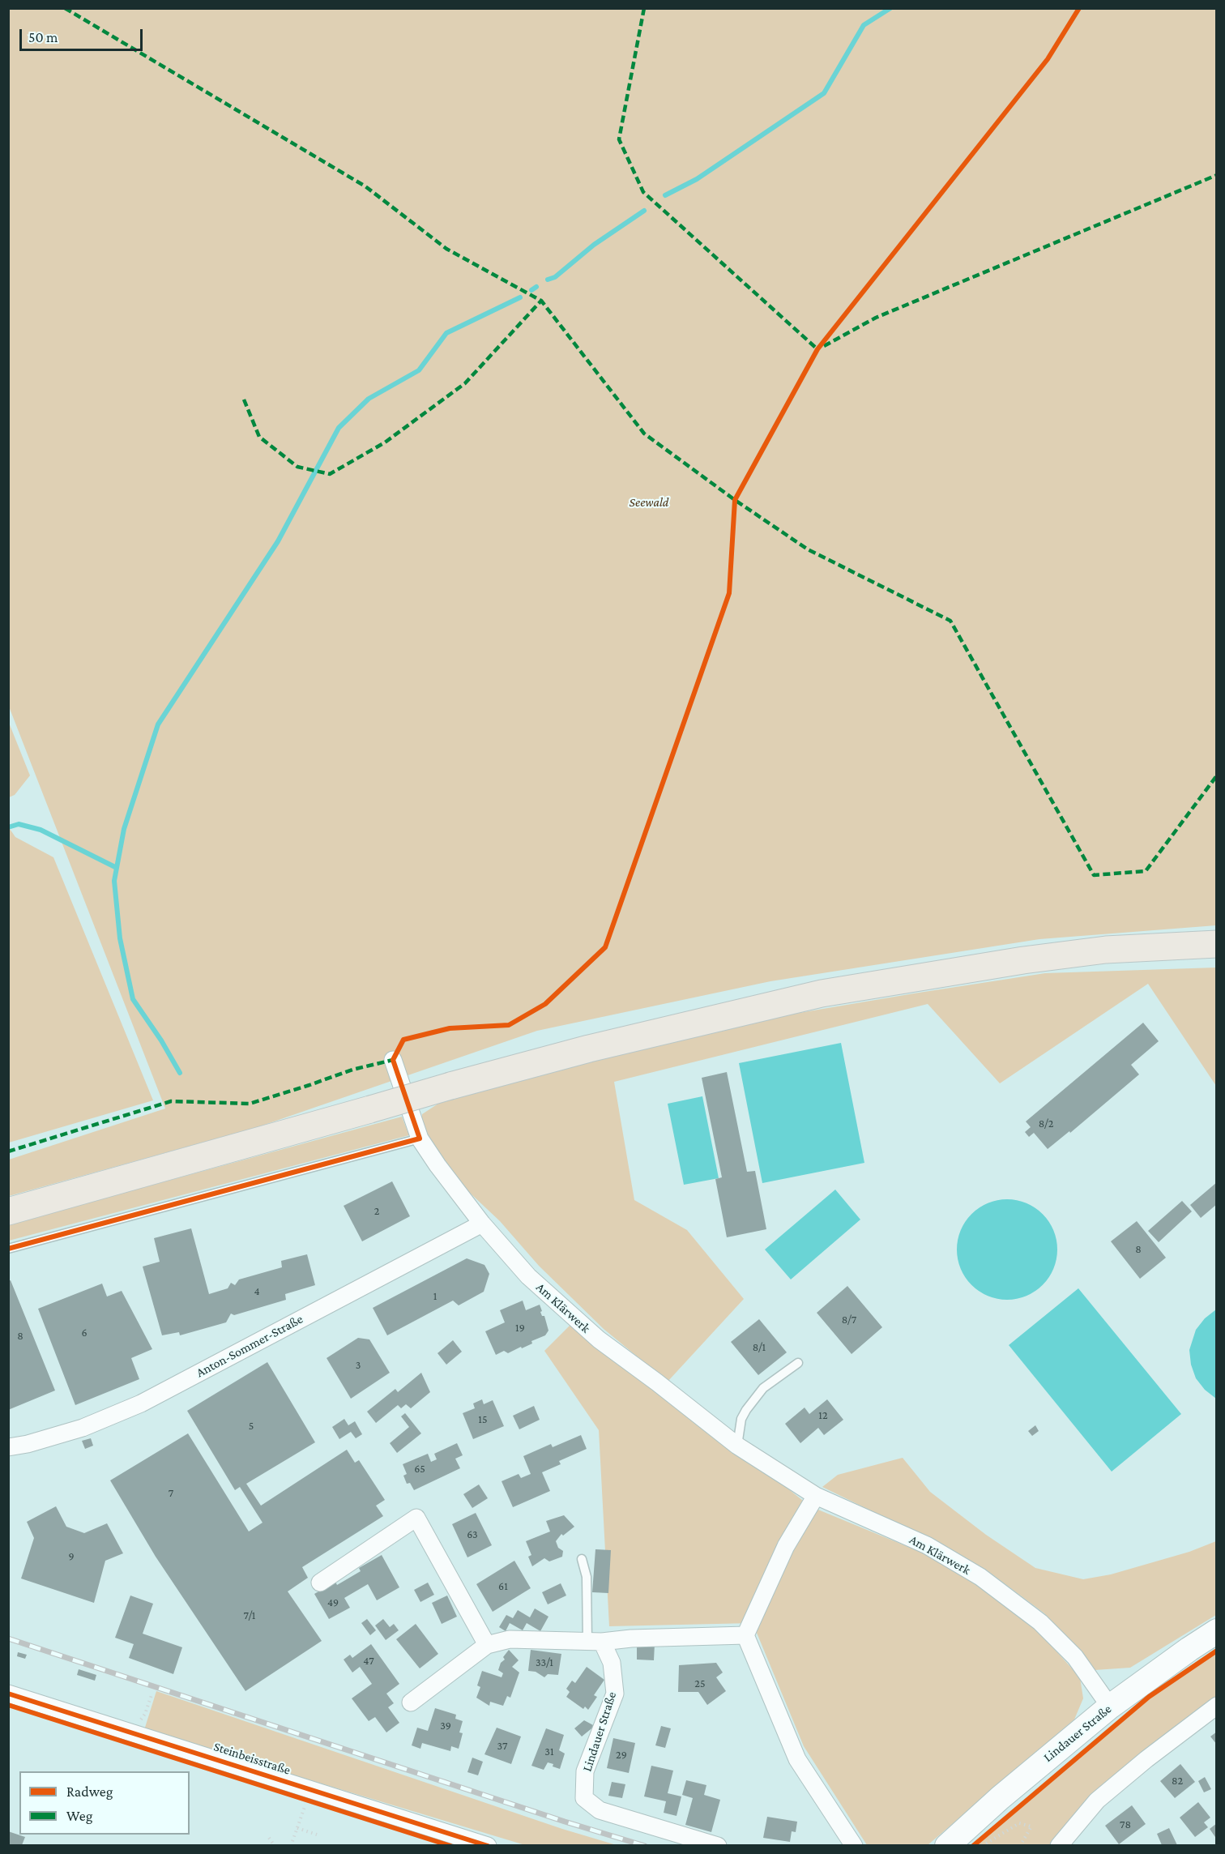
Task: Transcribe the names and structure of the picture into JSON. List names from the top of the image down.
{
  "streets": {
    "main road": ["Lindauer Straße"],
    "street": ["Am Klärwerk", "Anton-Sommer-Straße", "Steinbeisstraße"]
  },
  "crossings": [
    ["Am Klärwerk", "Anton-Sommer-Straße"],
    ["Am Klärwerk", "Lindauer Straße"]
  ],
  "parks": ["Seewald"],
  "house_numbers": [
    "8/2",
    "2",
    "8",
    "4",
    "1",
    "8/7",
    "19",
    "6",
    "8",
    "8/1",
    "3",
    "12",
    "15",
    "5",
    "65",
    "7",
    "63",
    "9",
    "61",
    "49",
    "7/1",
    "47",
    "33/1",
    "25",
    "39",
    "37",
    "31",
    "29",
    "82",
    "78"
  ],
  "legend": ["Radweg", "Weg"],
  "scale_bar": "50 m"
}
